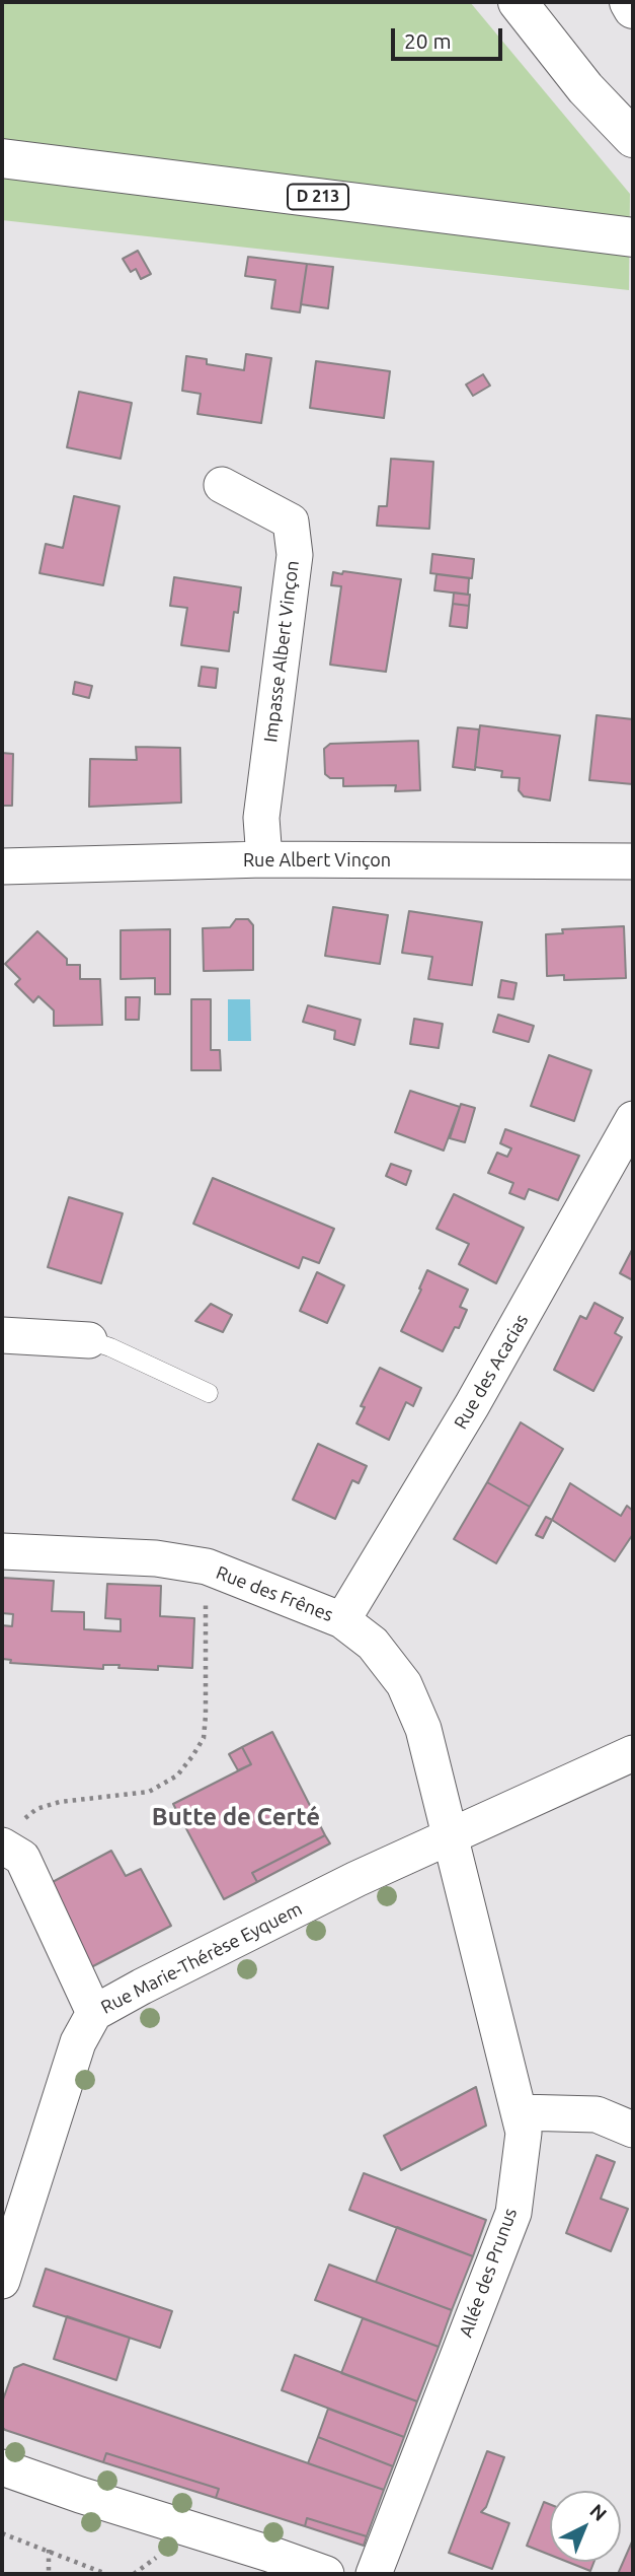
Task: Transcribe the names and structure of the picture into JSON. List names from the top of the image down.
{
  "streets": {
    "highway": ["D 213"],
    "street": [
      "Impasse Albert Vinçon",
      "Rue Albert Vinçon",
      "Rue des Acacias",
      "Rue des Frênes",
      "Rue Marie-Thérèse Eyquem",
      "Allée des Prunus"
    ]
  },
  "crossings": [
    ["Impasse Albert Vinçon", "Rue Albert Vinçon"],
    ["Rue des Acacias", "Rue des Frênes"],
    ["Rue des Frênes", "Rue Marie-Thérèse Eyquem"],
    ["Rue des Frênes", "Allée des Prunus"],
    ["Rue Marie-Thérèse Eyquem", "Allée des Prunus"]
  ],
  "districts": ["Butte de Certé"],
  "scale_bar": "20 m",
  "north": "top right"
}
